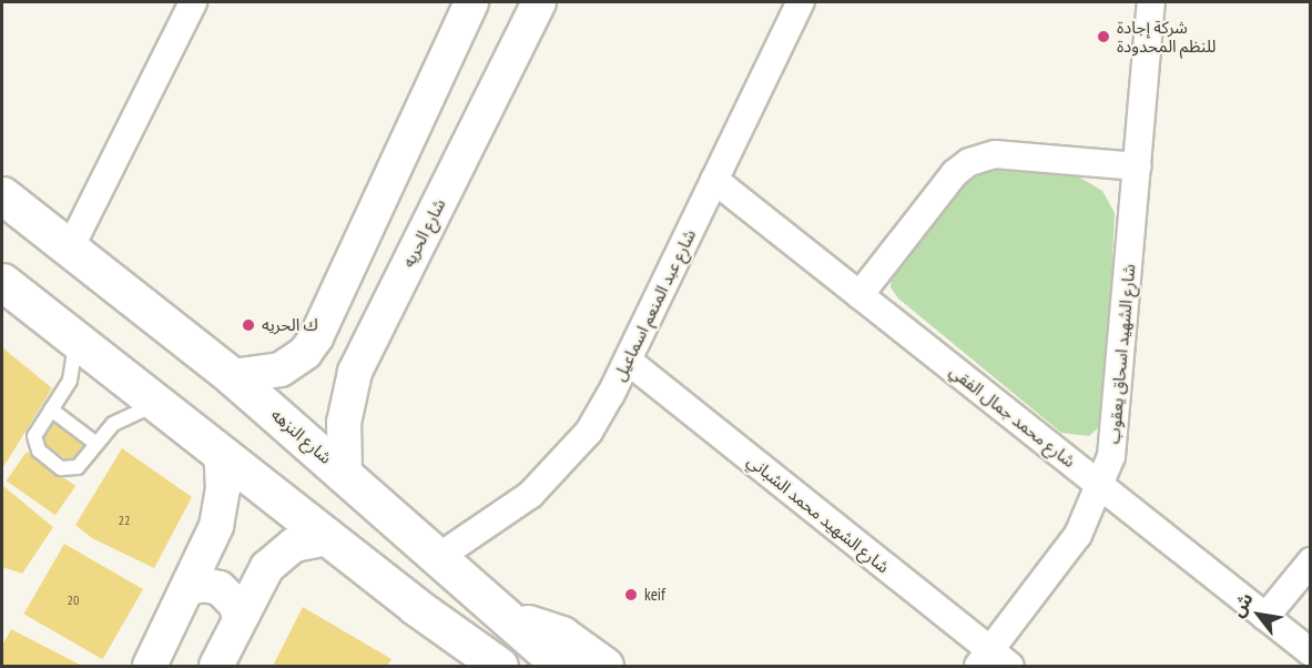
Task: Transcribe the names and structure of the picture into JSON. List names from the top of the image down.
{
  "streets": {
    "main road": ["شارع النزهه"],
    "street": [
      "شارع الحريه",
      "شارع عبد المنعم اسماعيل",
      "شارع الشهيد اسحاق يعقوب",
      "شارع محمد جمال الفقي",
      "شارع الشهيد محمد الشباني"
    ]
  },
  "crossings": [
    ["شارع الحريه", "شارع النزهه"],
    ["شارع عبد المنعم اسماعيل", "شارع محمد جمال الفقي"],
    ["شارع عبد المنعم اسماعيل", "شارع النزهه"],
    ["شارع عبد المنعم اسماعيل", "شارع الشهيد محمد الشباني"],
    ["شارع الشهيد اسحاق يعقوب", "شارع محمد جمال الفقي"],
    ["شارع الشهيد اسحاق يعقوب", "شارع الشهيد محمد الشباني"]
  ],
  "places": ["شركة إجادة للنظم المحدودة", "ك الحريه", "keif"],
  "house_numbers": ["22", "20"],
  "north": "top left"
}
